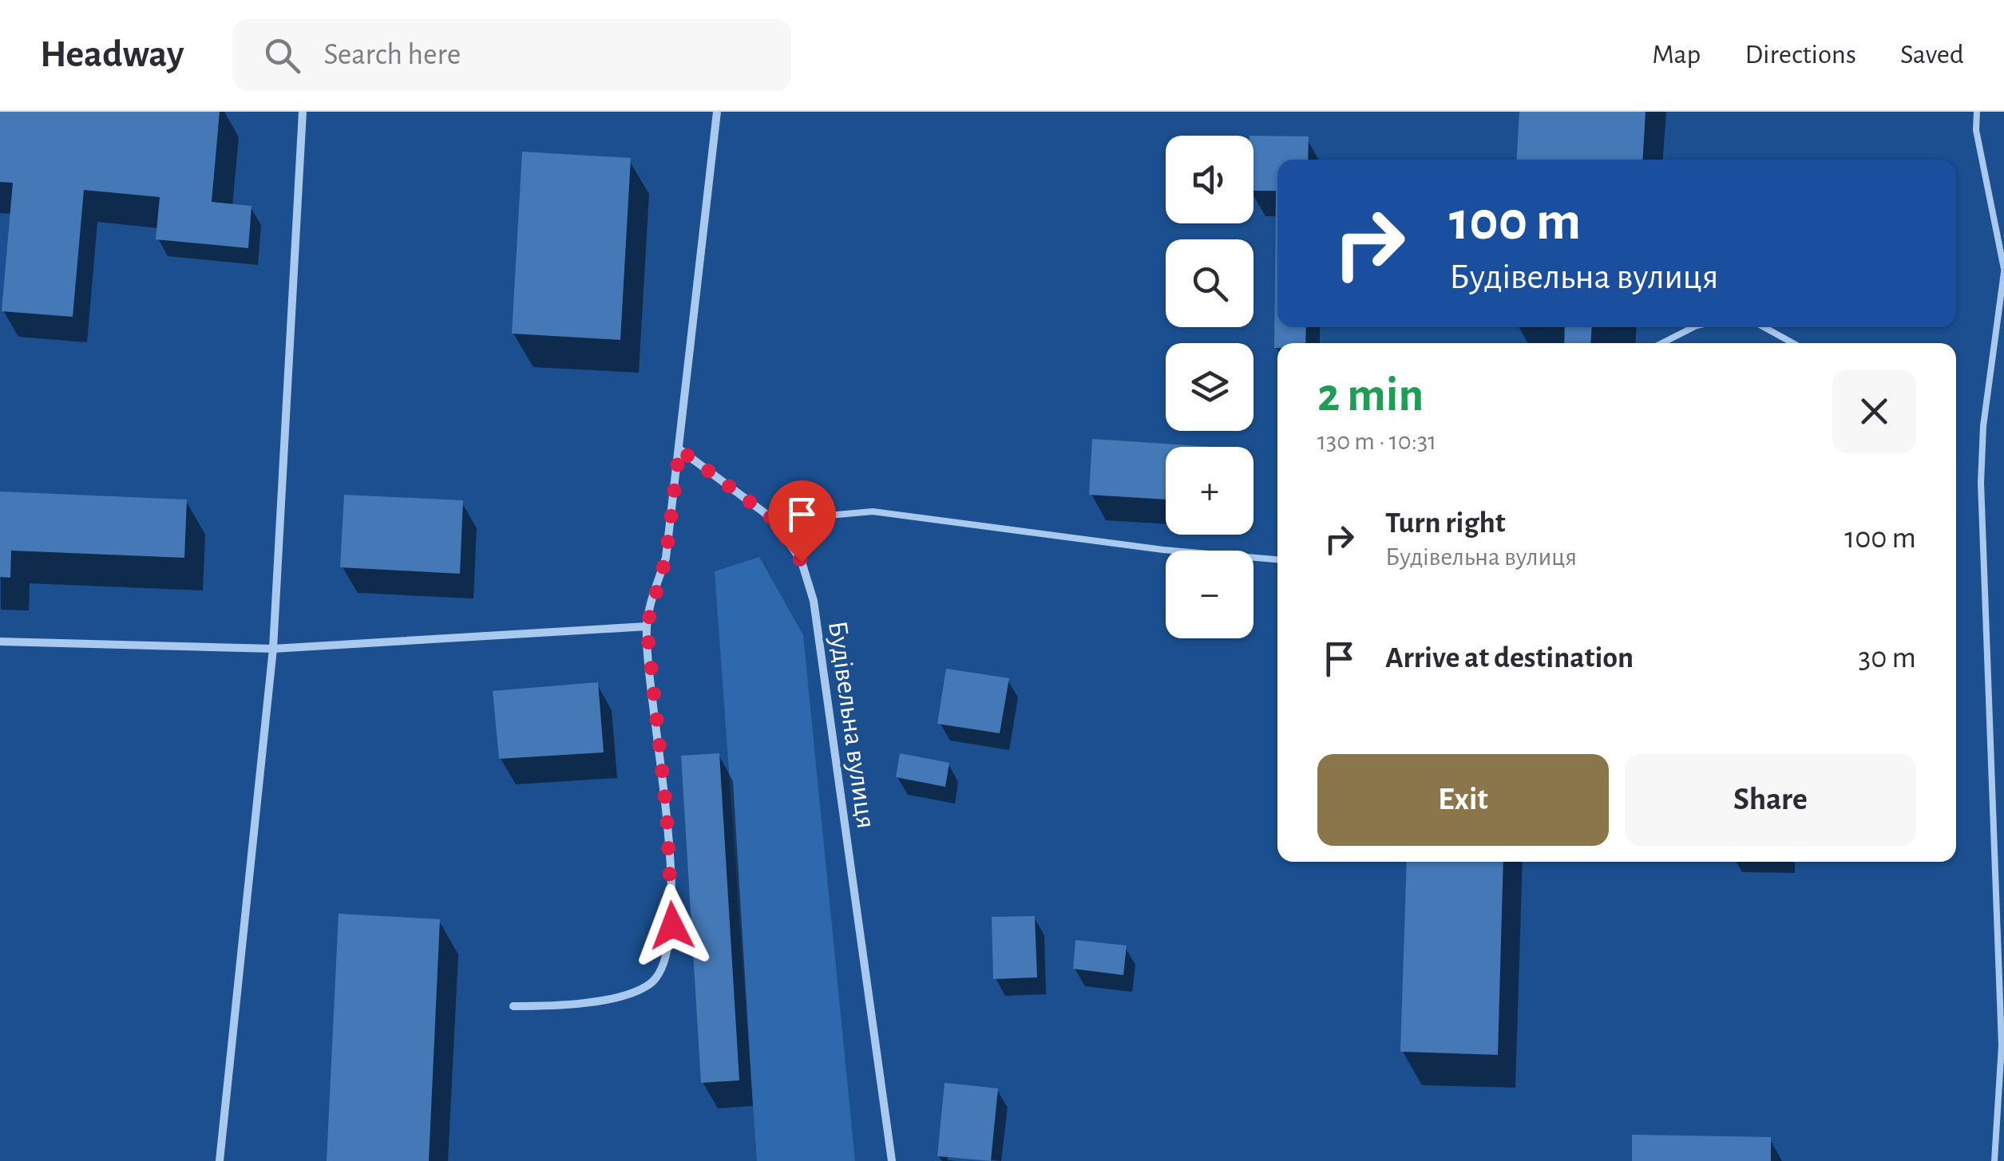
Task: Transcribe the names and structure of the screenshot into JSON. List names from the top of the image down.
{
  "streets": {
    "street": ["Будівельна вулиця"]
  },
  "page": {
    "header": "Headway",
    "search": "Search here",
    "nav": ["Map", "Directions", "Saved"],
    "map_buttons": ["+", "−"],
    "turn": ["100 m", "Будівельна вулиця"],
    "heading": ["2 min", "130 m · 10:31"],
    "list": [
      {
        "name": "Turn right",
        "note": "Будівельна вулиця",
        "value": "100 m"
      },
      {
        "name": "Arrive at destination",
        "value": "30 m"
      }
    ],
    "buttons": ["Exit", "Share"]
  }
}
